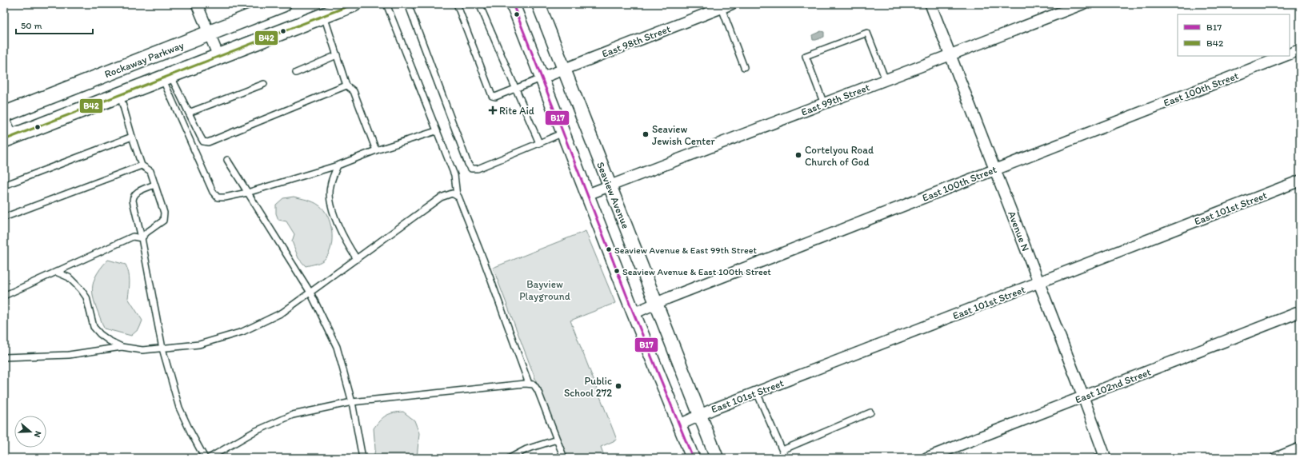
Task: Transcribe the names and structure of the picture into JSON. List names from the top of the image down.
{
  "streets": {
    "main road": ["Rockaway Parkway"],
    "street": [
      "East 98th Street",
      "East 100th Street",
      "East 99th Street",
      "Seaview Avenue",
      "East 101st Street",
      "Avenue N",
      "East 102nd Street"
    ]
  },
  "crossings": [
    ["East 98th Street", "Seaview Avenue"],
    ["East 100th Street", "Seaview Avenue"],
    ["East 100th Street", "Avenue N"],
    ["East 99th Street", "Seaview Avenue"],
    ["East 99th Street", "Avenue N"],
    ["Seaview Avenue", "East 101st Street"],
    ["East 101st Street", "Avenue N"],
    ["Avenue N", "East 102nd Street"]
  ],
  "parks": ["Bayview Playground"],
  "places": {
    "health": ["Rite Aid"],
    "other": [
      "Seaview Jewish Center",
      "Cortelyou Road Church of God",
      "Seaview Avenue & East 99th Street",
      "Seaview Avenue & East 100th Street",
      "Public School 272"
    ]
  },
  "lines": ["transit line B17", "transit line B42"],
  "legend": ["B17", "B42"],
  "scale_bar": "50 m",
  "north": "right"
}
